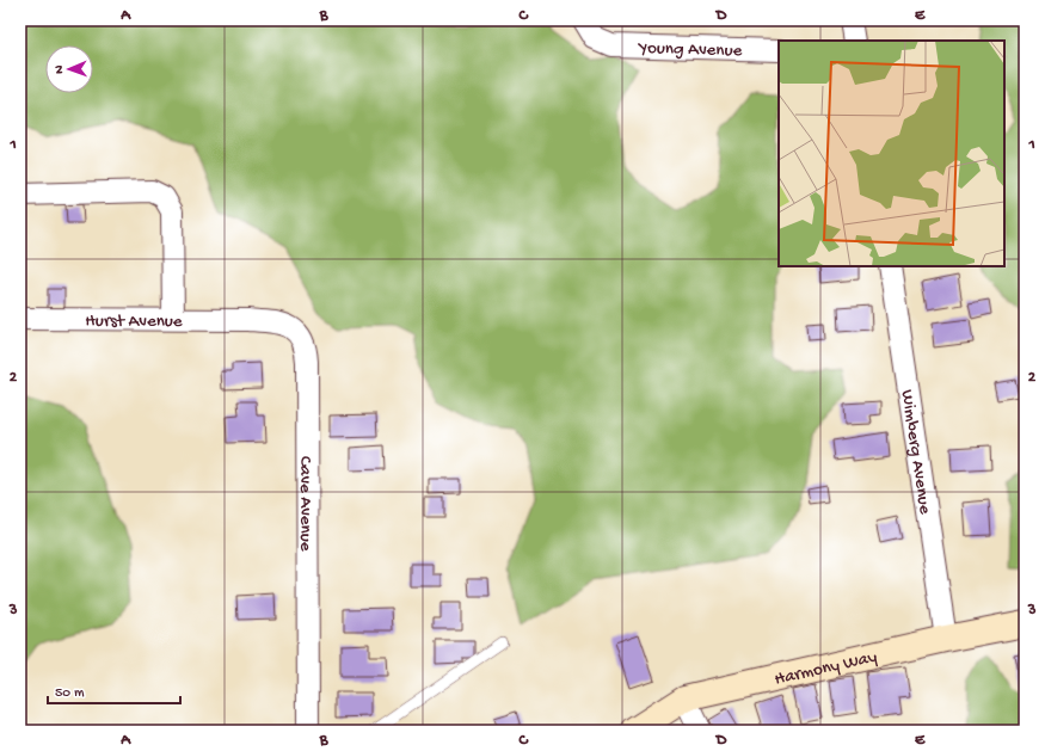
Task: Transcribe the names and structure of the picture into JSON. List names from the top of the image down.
{
  "streets": {
    "street": [
      "Young Avenue",
      "Hurst Avenue",
      "Wimberg Avenue",
      "Cave Avenue",
      "Harmony Way"
    ]
  },
  "crossings": [
    ["Hurst Avenue", "Cave Avenue"],
    ["Wimberg Avenue", "Harmony Way"]
  ],
  "scale_bar": "50 m",
  "north": "left",
  "grid": {
    "columns": [
      "A",
      "B",
      "C",
      "D",
      "E"
    ],
    "rows": ["1", "2", "3"]
  }
}
